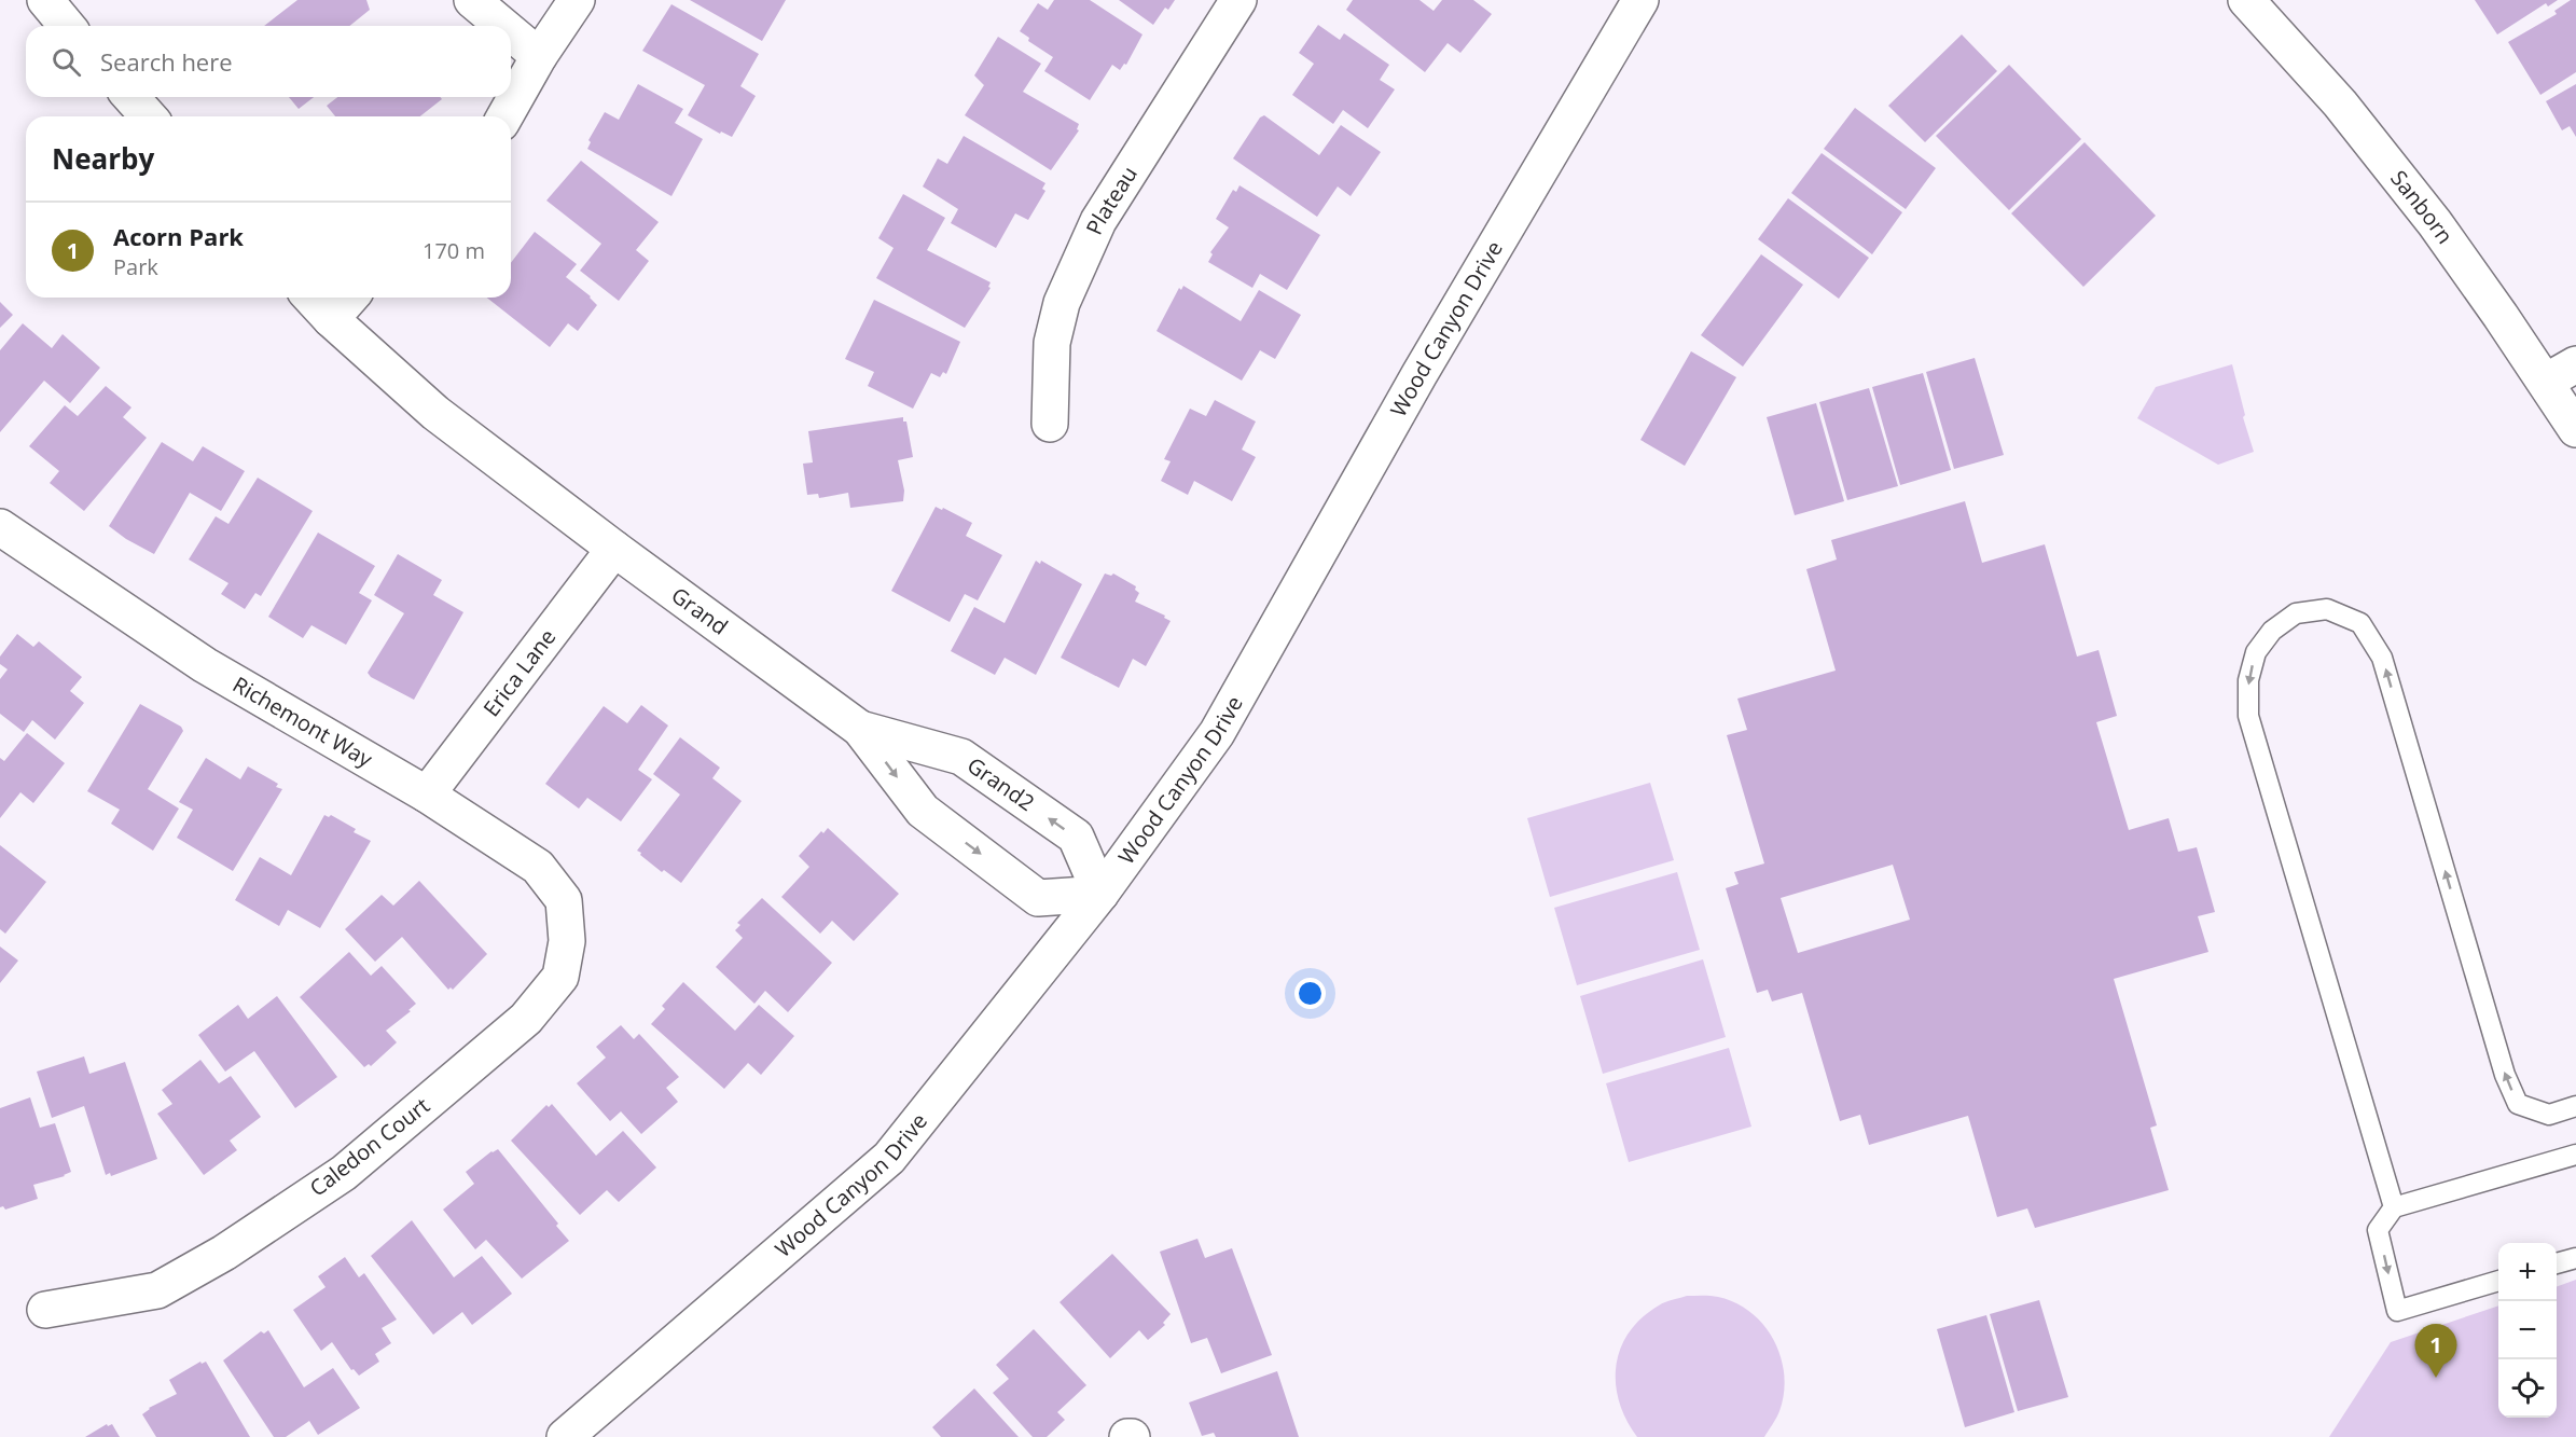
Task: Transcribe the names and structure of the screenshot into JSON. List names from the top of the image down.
{
  "streets": {
    "street": [
      "Plateau",
      "Sanborn",
      "Wood Canyon Drive",
      "Grand",
      "Erica Lane",
      "Richemont Way",
      "Grand2",
      "Caledon Court"
    ]
  },
  "crossings": [
    ["Wood Canyon Drive", "Grand"],
    ["Wood Canyon Drive", "Grand2"],
    ["Grand", "Erica Lane"],
    ["Grand", "Grand2"],
    ["Erica Lane", "Richemont Way"],
    ["Richemont Way", "Caledon Court"]
  ],
  "one_way": ["Grand2"],
  "page": {
    "search": "Search here",
    "heading": "Nearby",
    "list": [
      {
        "mark": "1",
        "name": "Acorn Park",
        "note": "Park",
        "value": "170 m"
      }
    ],
    "map_buttons": ["+", "−"],
    "pins": "1"
  }
}
